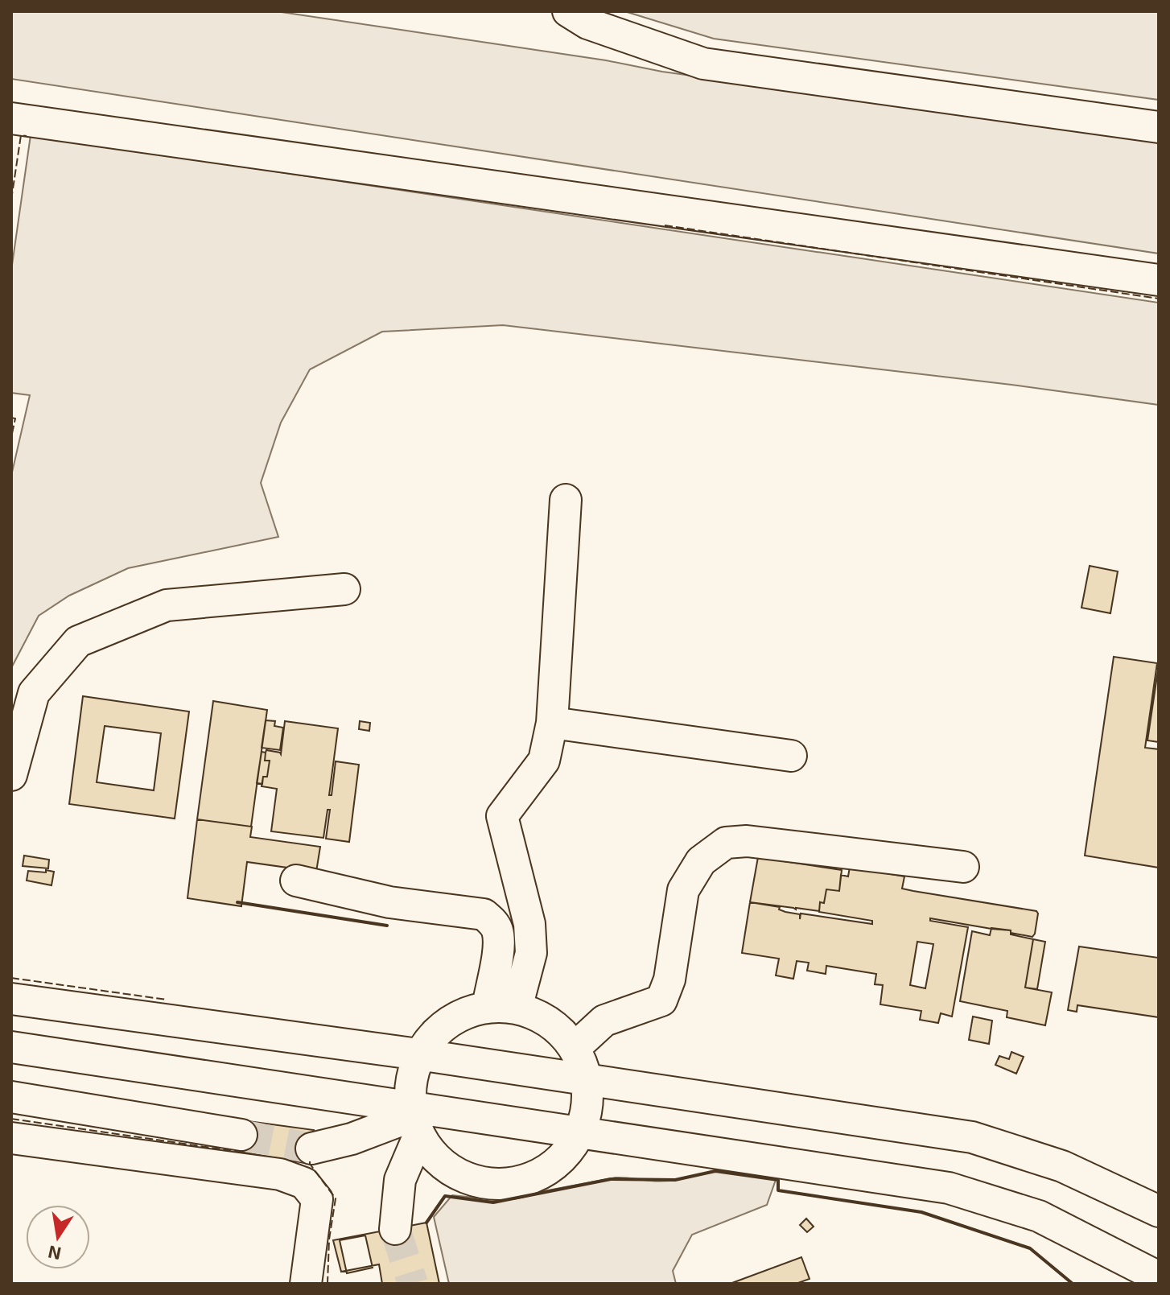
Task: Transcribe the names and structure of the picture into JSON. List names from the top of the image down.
{
  "north": "bottom"
}
